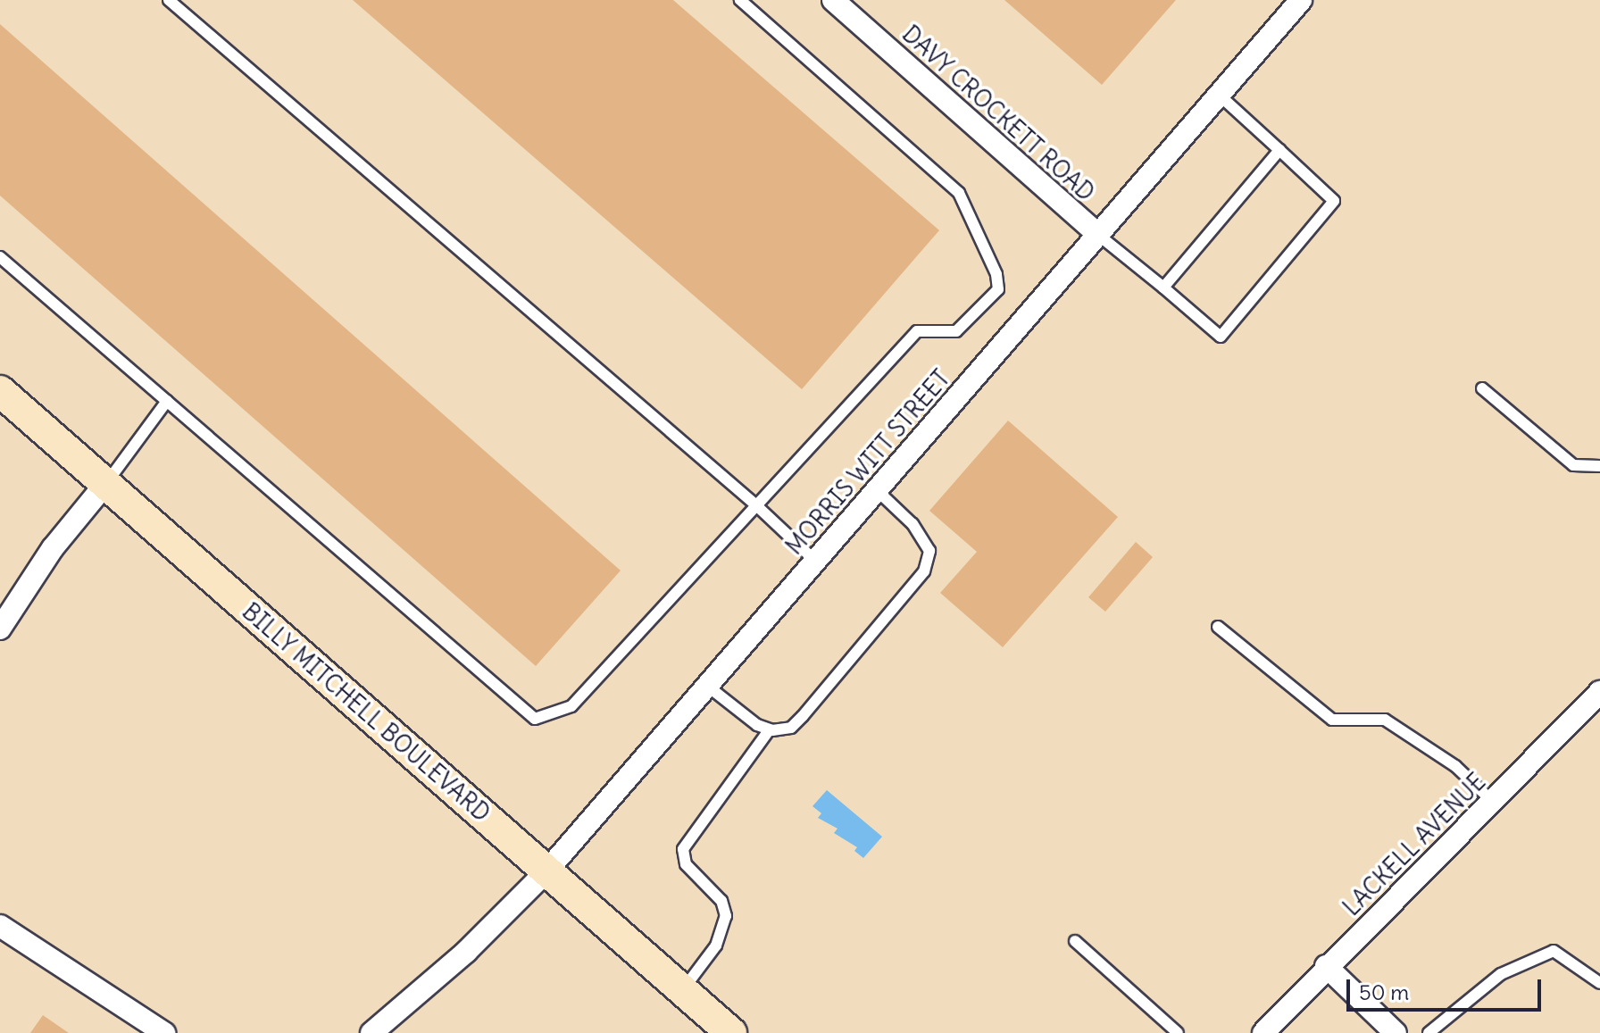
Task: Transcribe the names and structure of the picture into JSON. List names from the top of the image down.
{
  "streets": {
    "main road": ["BILLY MITCHELL BOULEVARD"],
    "street": ["DAVY CROCKETT ROAD", "MORRIS WITT STREET", "LACKELL AVENUE"]
  },
  "crossings": [
    ["DAVY CROCKETT ROAD", "MORRIS WITT STREET"],
    ["MORRIS WITT STREET", "BILLY MITCHELL BOULEVARD"]
  ],
  "scale_bar": "50 m"
}
